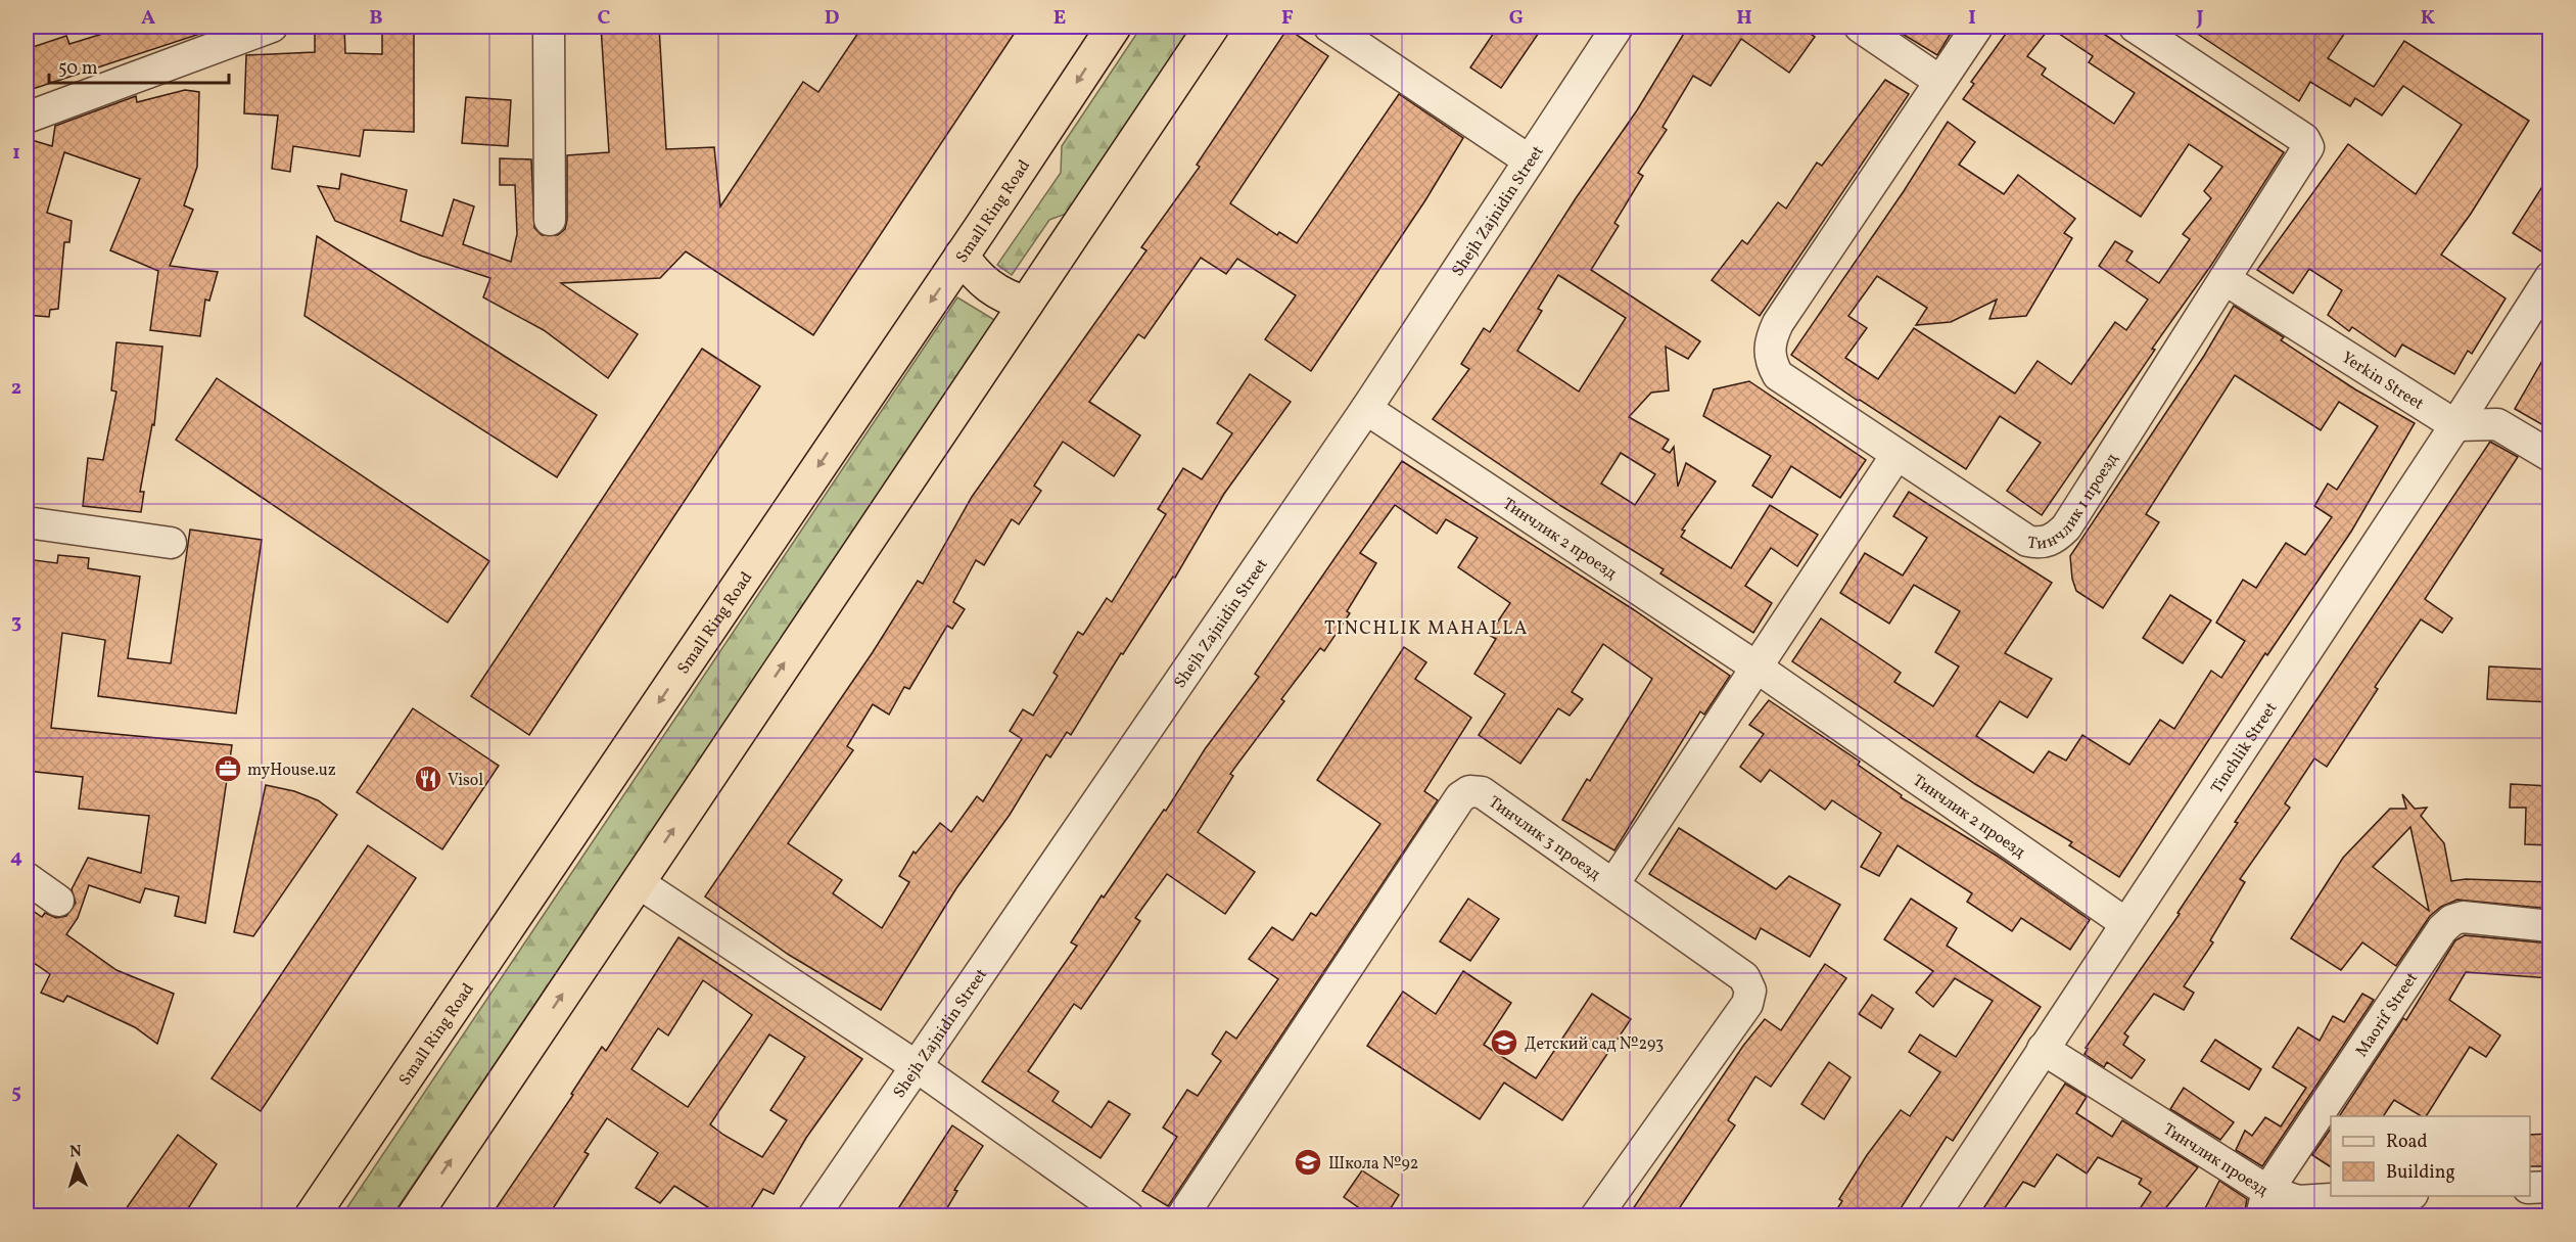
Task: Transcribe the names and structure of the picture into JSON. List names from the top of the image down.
{
  "streets": {
    "highway": ["Small Ring Road"],
    "street": [
      "Shejh Zajnidin Street",
      "Yerkin Street",
      "Тинчлик 1 проезд",
      "Тинчлик 2 проезд",
      "Tinchlik Street",
      "Тинчлик 3 проезд",
      "Maorif Street",
      "Тинчлик проезд"
    ]
  },
  "crossings": [
    ["Shejh Zajnidin Street", "Тинчлик 2 проезд"],
    ["Yerkin Street", "Тинчлик 1 проезд"],
    ["Yerkin Street", "Tinchlik Street"],
    ["Тинчлик 2 проезд", "Tinchlik Street"],
    ["Tinchlik Street", "Тинчлик проезд"],
    ["Maorif Street", "Тинчлик проезд"]
  ],
  "districts": ["TINCHLIK MAHALLA"],
  "places": {
    "office": ["myHouse.uz"],
    "restaurant": ["Visol"],
    "school or university": ["Детский сад №293", "Школа №92"]
  },
  "legend": ["Road", "Building"],
  "scale_bar": "50 m",
  "north": "top",
  "grid": {
    "columns": [
      "A",
      "B",
      "C",
      "D",
      "E",
      "F",
      "G",
      "H",
      "I",
      "J",
      "K"
    ],
    "rows": [
      "1",
      "2",
      "3",
      "4",
      "5"
    ]
  }
}
